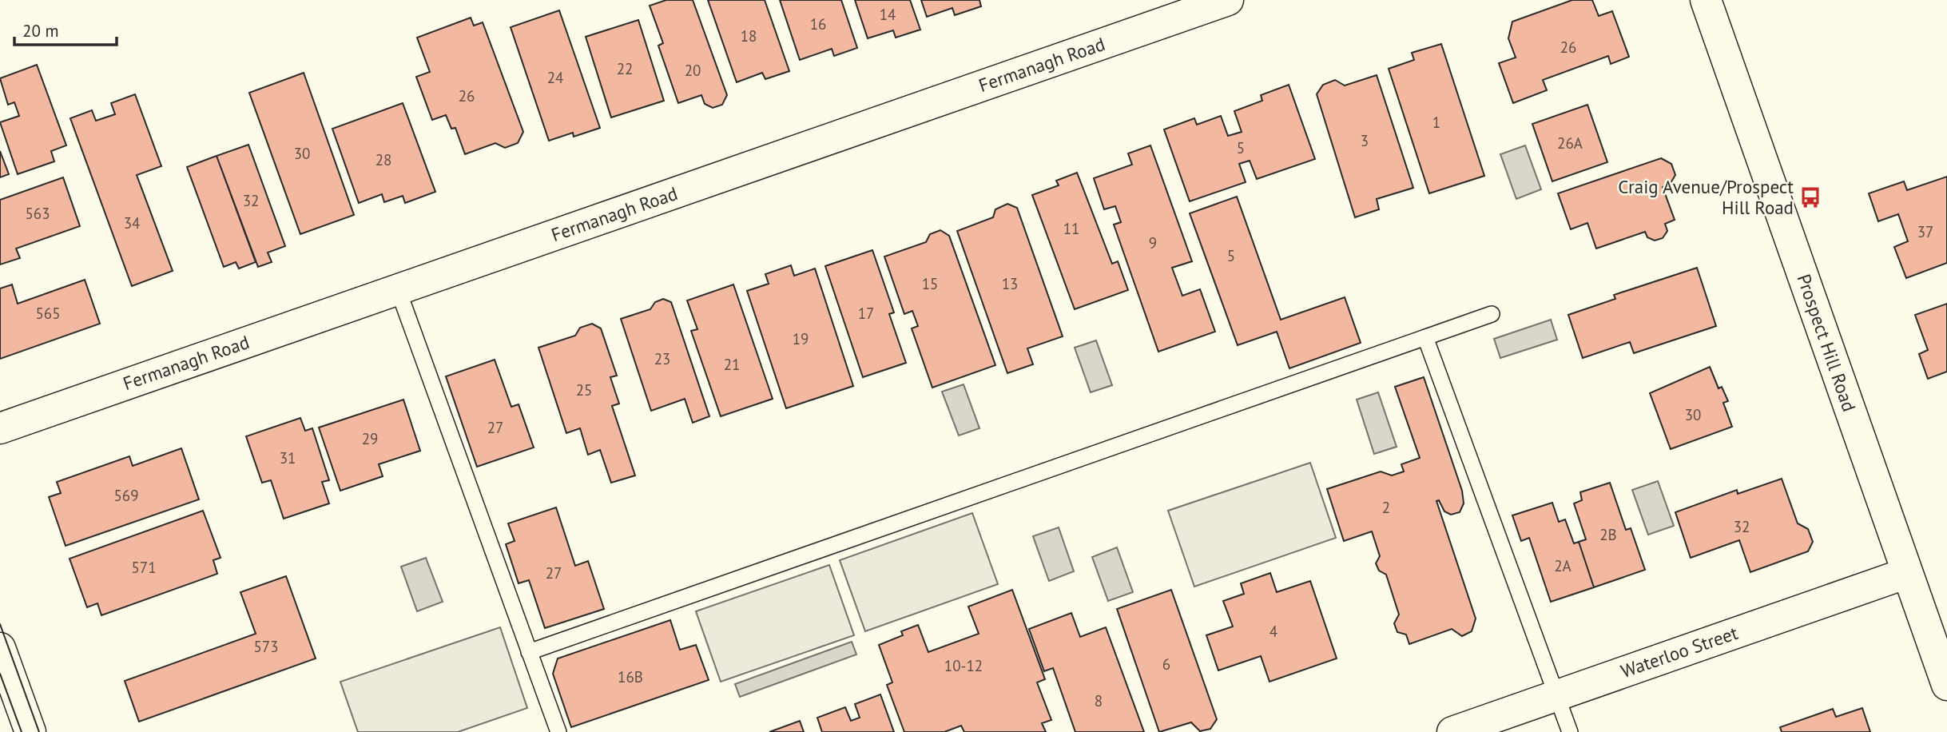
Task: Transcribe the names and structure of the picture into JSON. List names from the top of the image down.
{
  "streets": {
    "street": ["Fermanagh Road", "Prospect Hill Road", "Waterloo Street"]
  },
  "crossings": [
    ["Prospect Hill Road", "Waterloo Street"]
  ],
  "places": {
    "bus stop": ["Craig Avenue/Prospect Hill Road"]
  },
  "house_numbers": [
    "14",
    "16",
    "18",
    "26",
    "22",
    "20",
    "24",
    "26",
    "1",
    "3",
    "26A",
    "5",
    "30",
    "28",
    "32",
    "563",
    "34",
    "11",
    "37",
    "9",
    "5",
    "15",
    "13",
    "565",
    "17",
    "19",
    "23",
    "21",
    "25",
    "30",
    "27",
    "29",
    "31",
    "569",
    "2",
    "32",
    "2B",
    "2A",
    "571",
    "27",
    "4",
    "573",
    "6",
    "10-12",
    "16B",
    "8"
  ],
  "scale_bar": "20 m"
}
